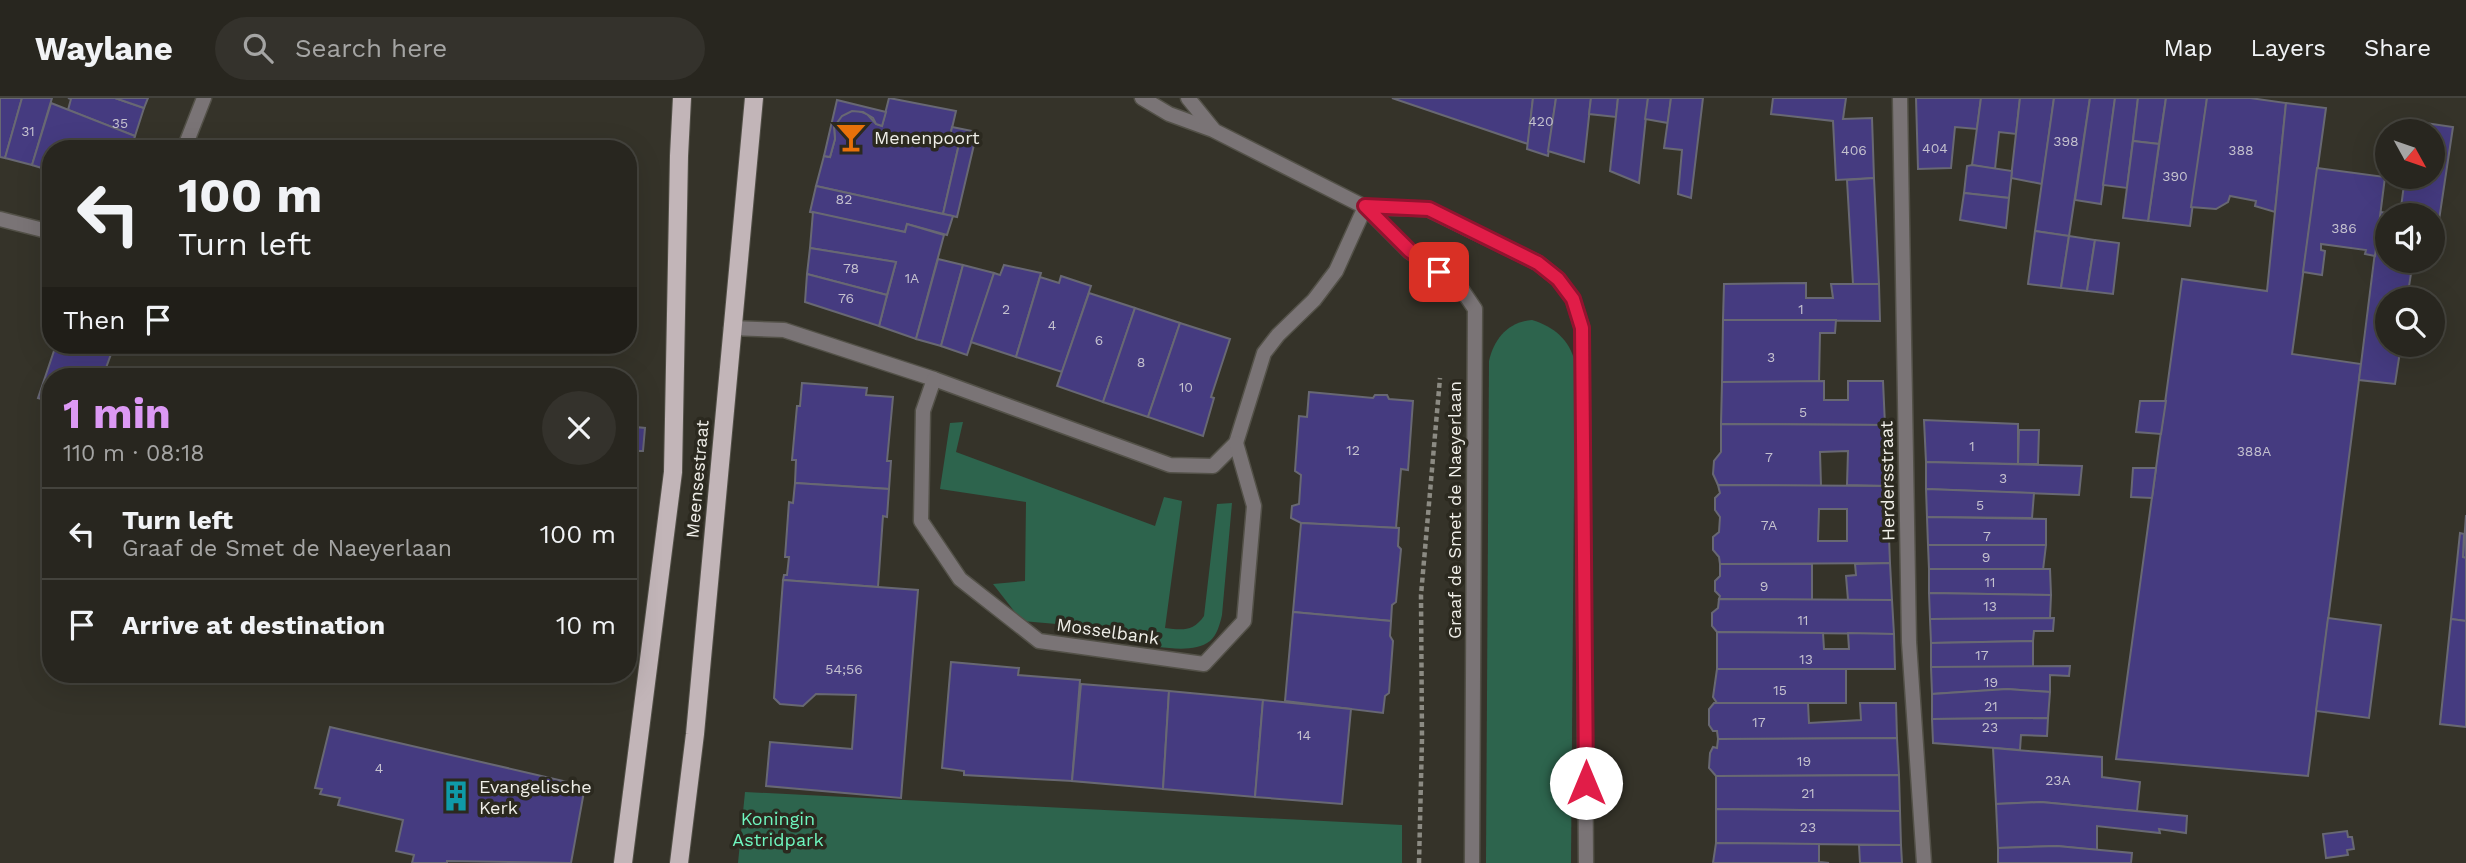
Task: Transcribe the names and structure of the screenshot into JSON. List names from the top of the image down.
{
  "streets": {
    "main road": ["Meensestraat"],
    "street": ["Herdersstraat", "Graaf de Smet de Naeyerlaan", "Mosselbank"]
  },
  "parks": ["Koningin Astridpark"],
  "places": {
    "bar": ["Menenpoort"],
    "building": ["Evangelische Kerk"]
  },
  "house_numbers": [
    "420",
    "35",
    "31",
    "398",
    "404",
    "406",
    "388",
    "390",
    "82",
    "386",
    "78",
    "1A",
    "76",
    "2",
    "1",
    "4",
    "6",
    "3",
    "8",
    "10",
    "5",
    "1",
    "12",
    "388A",
    "7",
    "3",
    "5",
    "7A",
    "7",
    "9",
    "11",
    "9",
    "13",
    "11",
    "17",
    "13",
    "54;56",
    "19",
    "15",
    "21",
    "17",
    "23",
    "14",
    "19",
    "4",
    "23A",
    "21",
    "23"
  ],
  "north": "bottom right",
  "page": {
    "header": "Waylane",
    "search": "Search here",
    "nav": ["Map", "Layers", "Share"],
    "turn": ["100 m", "Turn left"],
    "then": "Then",
    "heading": ["1 min", "110 m · 08:18"],
    "list": [
      {
        "name": "Turn left",
        "note": "Graaf de Smet de Naeyerlaan",
        "value": "100 m"
      },
      {
        "name": "Arrive at destination",
        "value": "10 m"
      }
    ]
  }
}
